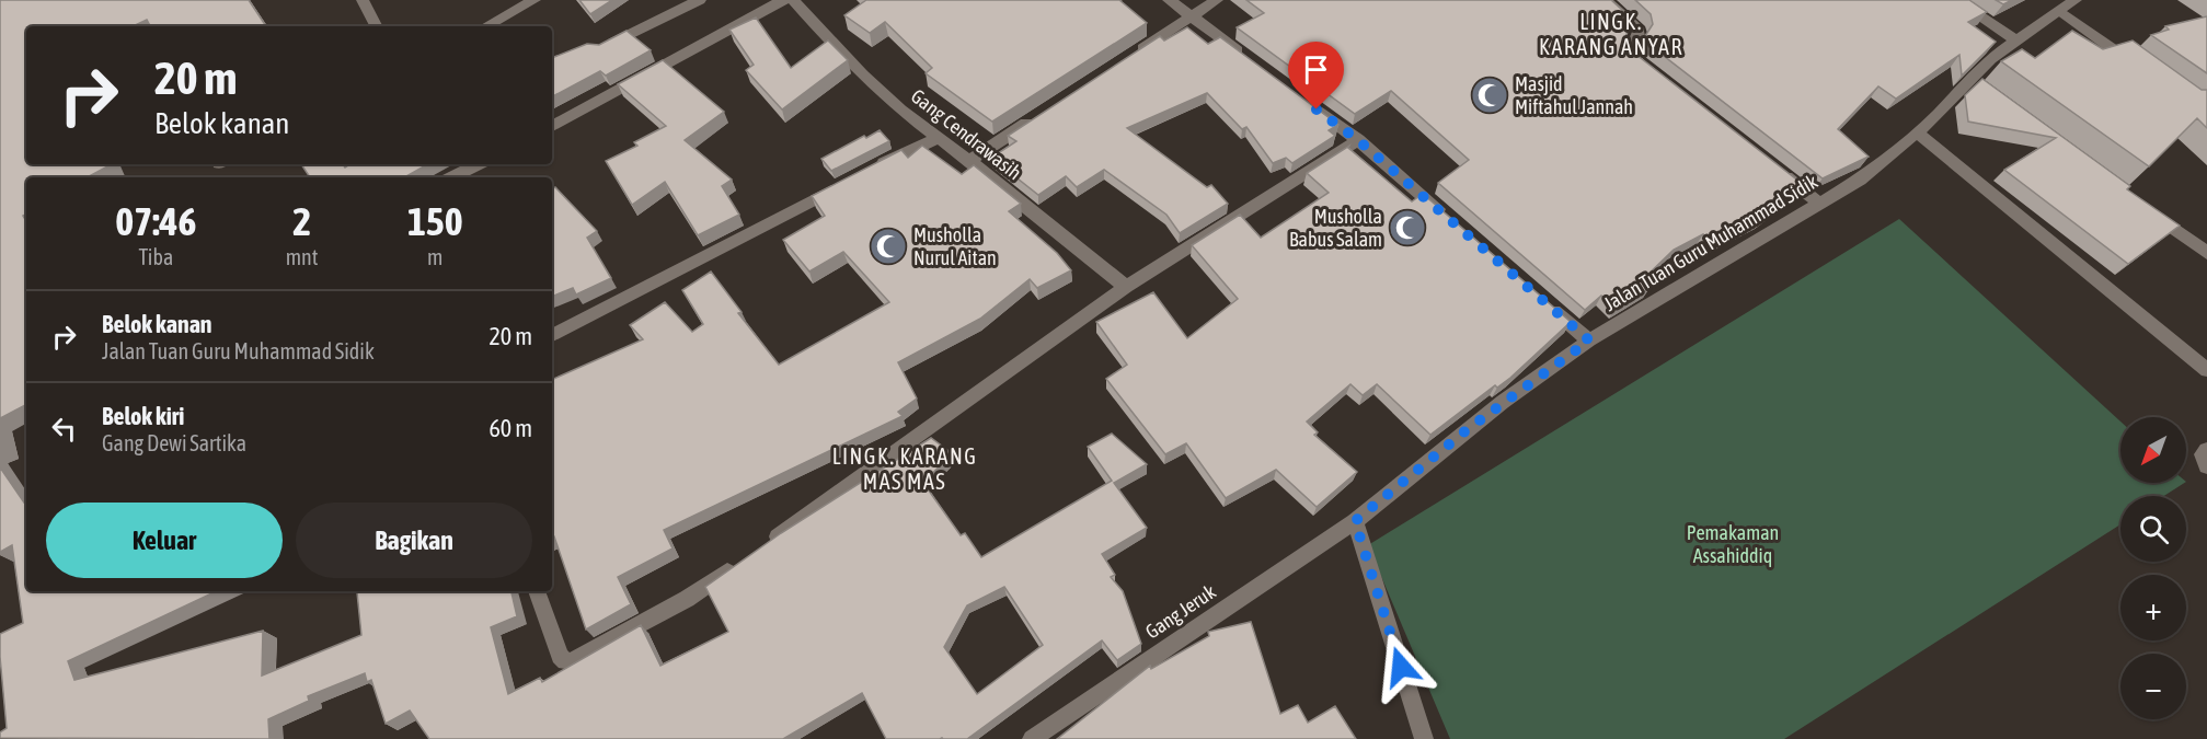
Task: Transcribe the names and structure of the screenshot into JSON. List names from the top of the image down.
{
  "streets": {
    "street": ["Gang Cendrawasih", "Jalan Tuan Guru Muhammad Sidik", "Gang Jeruk"]
  },
  "crossings": [
    ["Jalan Tuan Guru Muhammad Sidik", "Gang Jeruk"]
  ],
  "districts": ["LINGK. KARANG ANYAR", "LINGK. KARANG MAS MAS"],
  "parks": ["Pemakaman Assahiddiq"],
  "places": {
    "mosque": ["Masjid Miftahul Jannah", "Musholla Babus Salam", "Musholla Nurul Aitan"]
  },
  "north": "bottom left",
  "page": {
    "turn": ["20 m", "Belok kanan"],
    "eta": [
      "07:46",
      "Tiba",
      "2",
      "mnt",
      "150",
      "m"
    ],
    "list": [
      {
        "name": "Belok kanan",
        "note": "Jalan Tuan Guru Muhammad Sidik",
        "value": "20 m"
      },
      {
        "name": "Belok kiri",
        "note": "Gang Dewi Sartika",
        "value": "60 m"
      }
    ],
    "map_buttons": ["+", "−"],
    "buttons": ["Keluar", "Bagikan"]
  }
}
